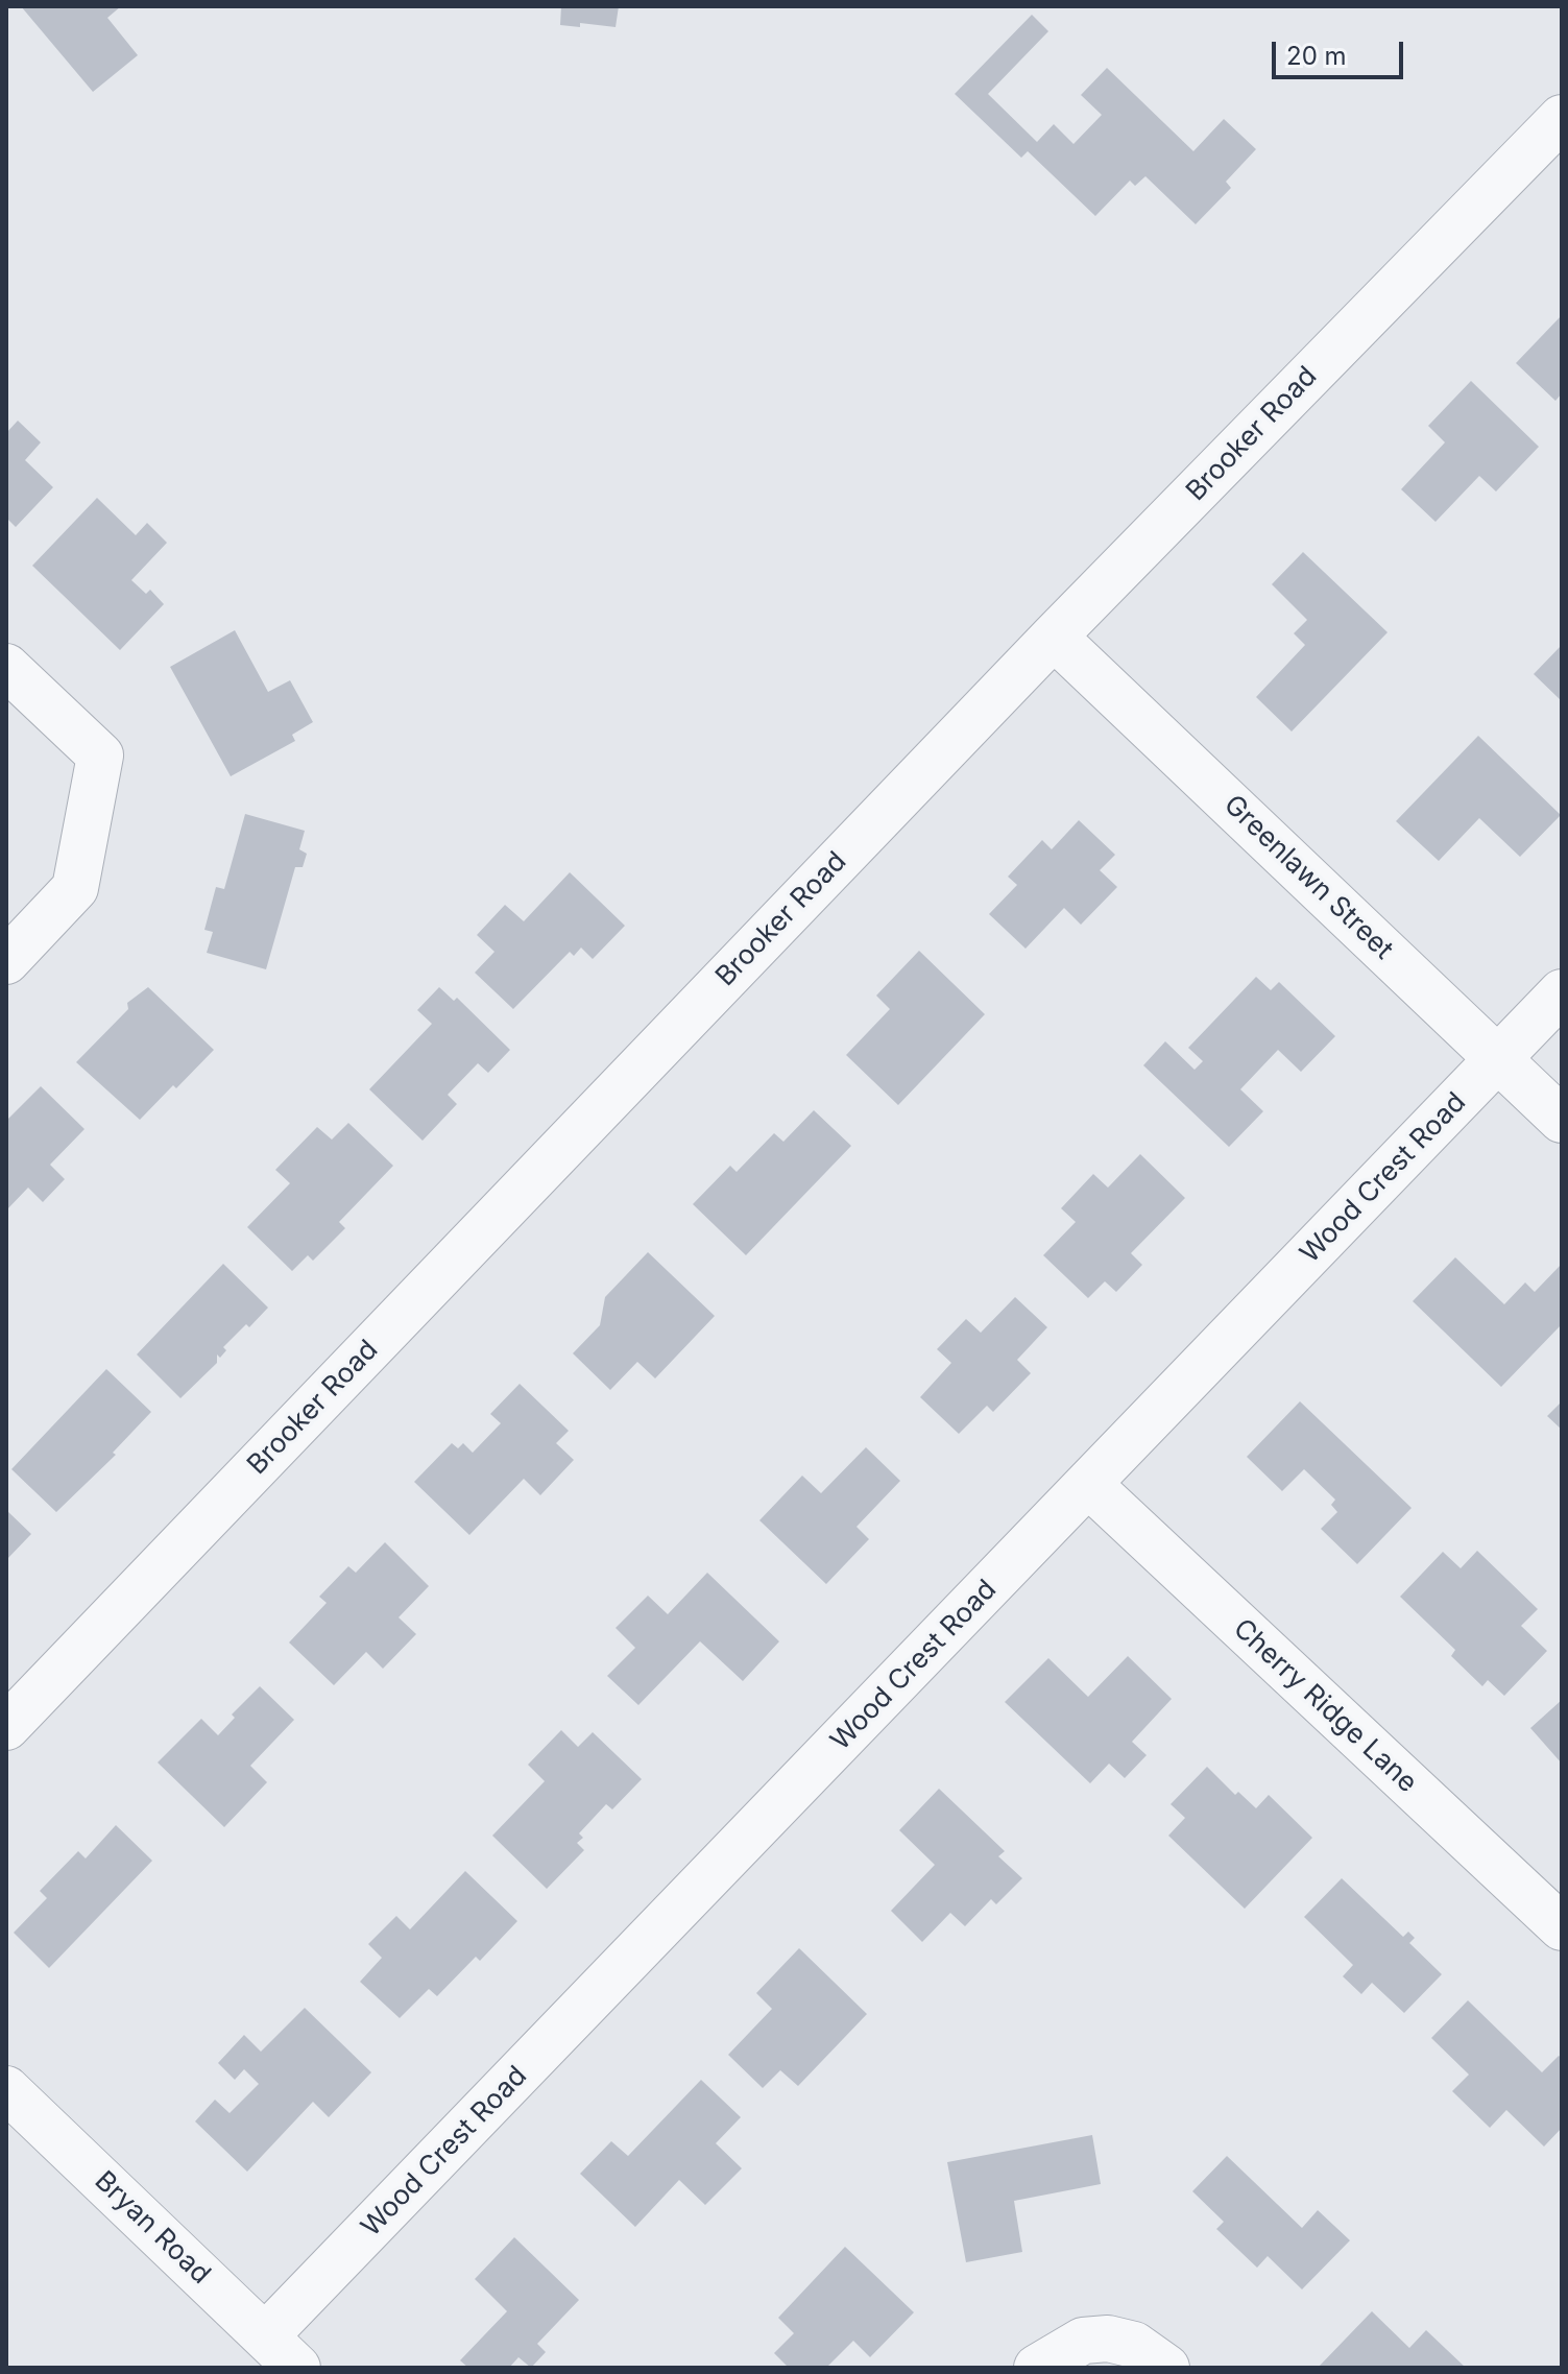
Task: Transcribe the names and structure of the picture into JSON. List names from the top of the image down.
{
  "streets": {
    "street": [
      "Brooker Road",
      "Greenlawn Street",
      "Wood Crest Road",
      "Cherry Ridge Lane",
      "Bryan Road"
    ]
  },
  "crossings": [
    ["Brooker Road", "Greenlawn Street"],
    ["Greenlawn Street", "Wood Crest Road"],
    ["Wood Crest Road", "Cherry Ridge Lane"],
    ["Wood Crest Road", "Bryan Road"]
  ],
  "scale_bar": "20 m"
}
